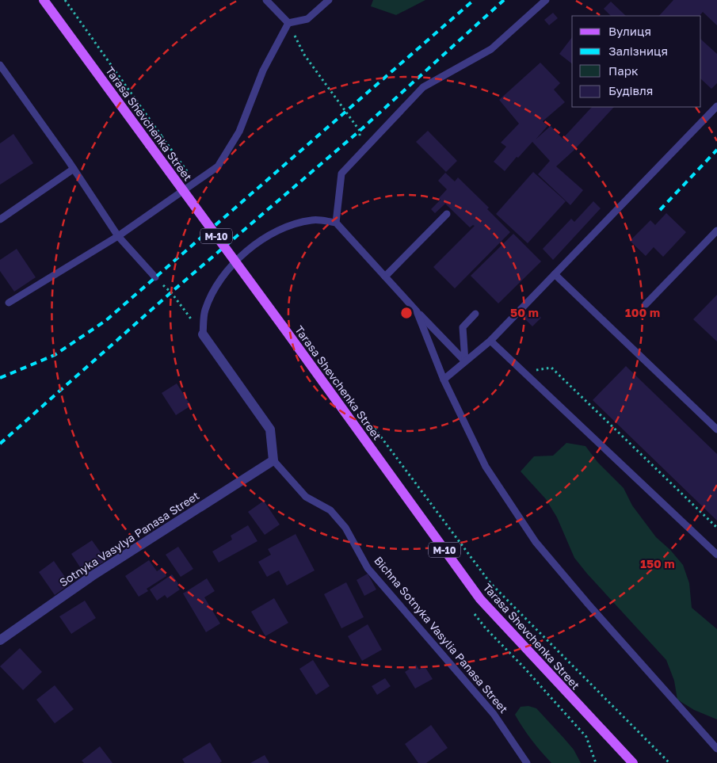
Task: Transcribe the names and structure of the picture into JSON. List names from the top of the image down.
{
  "streets": {
    "main road": ["Tarasa Shevchenka Street", "М-10"],
    "street": ["Sotnyka Vasylya Panasa Street"],
    "lane": ["Bichna Sotnyka Vasylia Panasa Street"]
  },
  "crossings": [
    ["Sotnyka Vasylya Panasa Street", "Bichna Sotnyka Vasylia Panasa Street"]
  ],
  "legend": [
    "Вулиця",
    "Залізниця",
    "Парк",
    "Будівля"
  ],
  "rings": ["50 m", "100 m", "150 m"]
}
